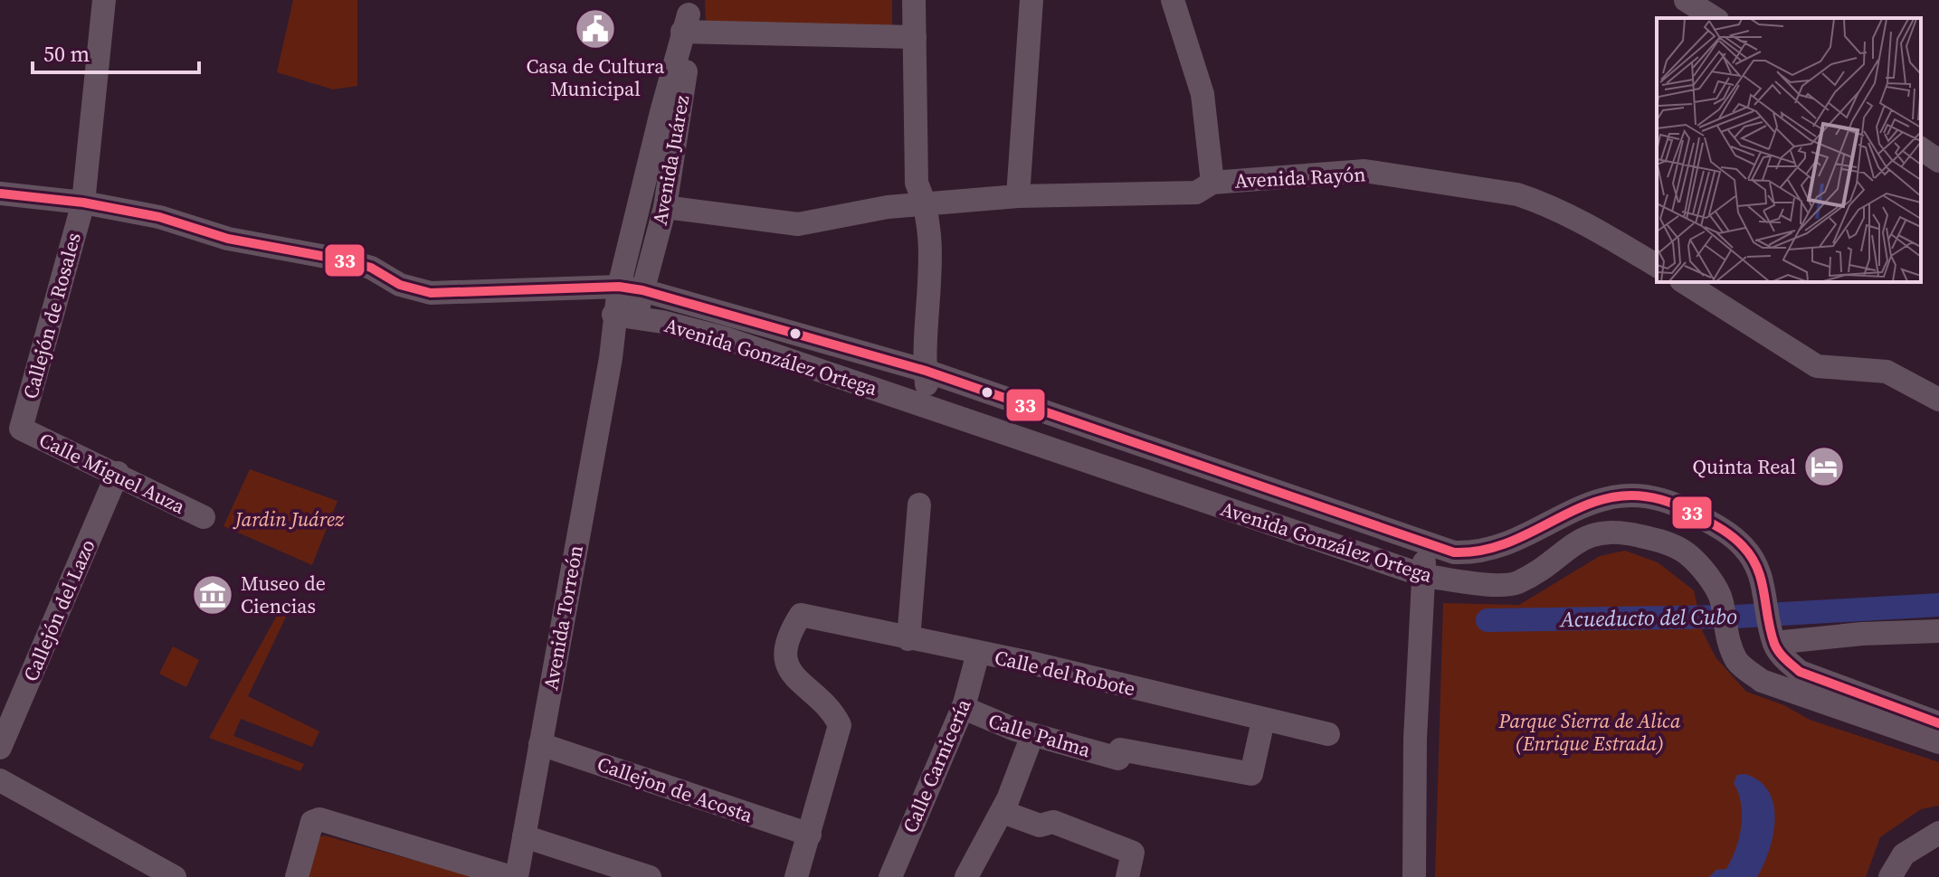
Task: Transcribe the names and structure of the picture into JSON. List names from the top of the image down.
{
  "streets": {
    "street": [
      "Avenida Juárez",
      "Avenida Rayón",
      "Callejón de Rosales",
      "Avenida González Ortega",
      "Calle Miguel Auza",
      "Callejón del Lazo",
      "Avenida Torreón",
      "Calle del Robote",
      "Calle Palma",
      "Calle Carnicería",
      "Callejon de Acosta"
    ]
  },
  "crossings": [
    ["Avenida Juárez", "Avenida Rayón"],
    ["Avenida Juárez", "Avenida González Ortega"],
    ["Avenida Juárez", "Avenida Torreón"],
    ["Callejón de Rosales", "Avenida González Ortega"],
    ["Callejón de Rosales", "Calle Miguel Auza"],
    ["Avenida González Ortega", "Avenida Torreón"],
    ["Calle Miguel Auza", "Callejón del Lazo"],
    ["Avenida Torreón", "Callejon de Acosta"],
    ["Calle del Robote", "Calle Palma"],
    ["Calle del Robote", "Calle Carnicería"],
    ["Calle del Robote", "Callejon de Acosta"],
    ["Calle Palma", "Calle Carnicería"]
  ],
  "water": ["Acueducto del Cubo"],
  "parks": ["Jardin Juárez", "Parque Sierra de Alica (Enrique Estrada)"],
  "places": {
    "public building": ["Casa de Cultura Municipal"],
    "hotel": ["Quinta Real"],
    "museum": ["Museo de Ciencias"]
  },
  "lines": ["transit line 33"],
  "scale_bar": "50 m"
}
